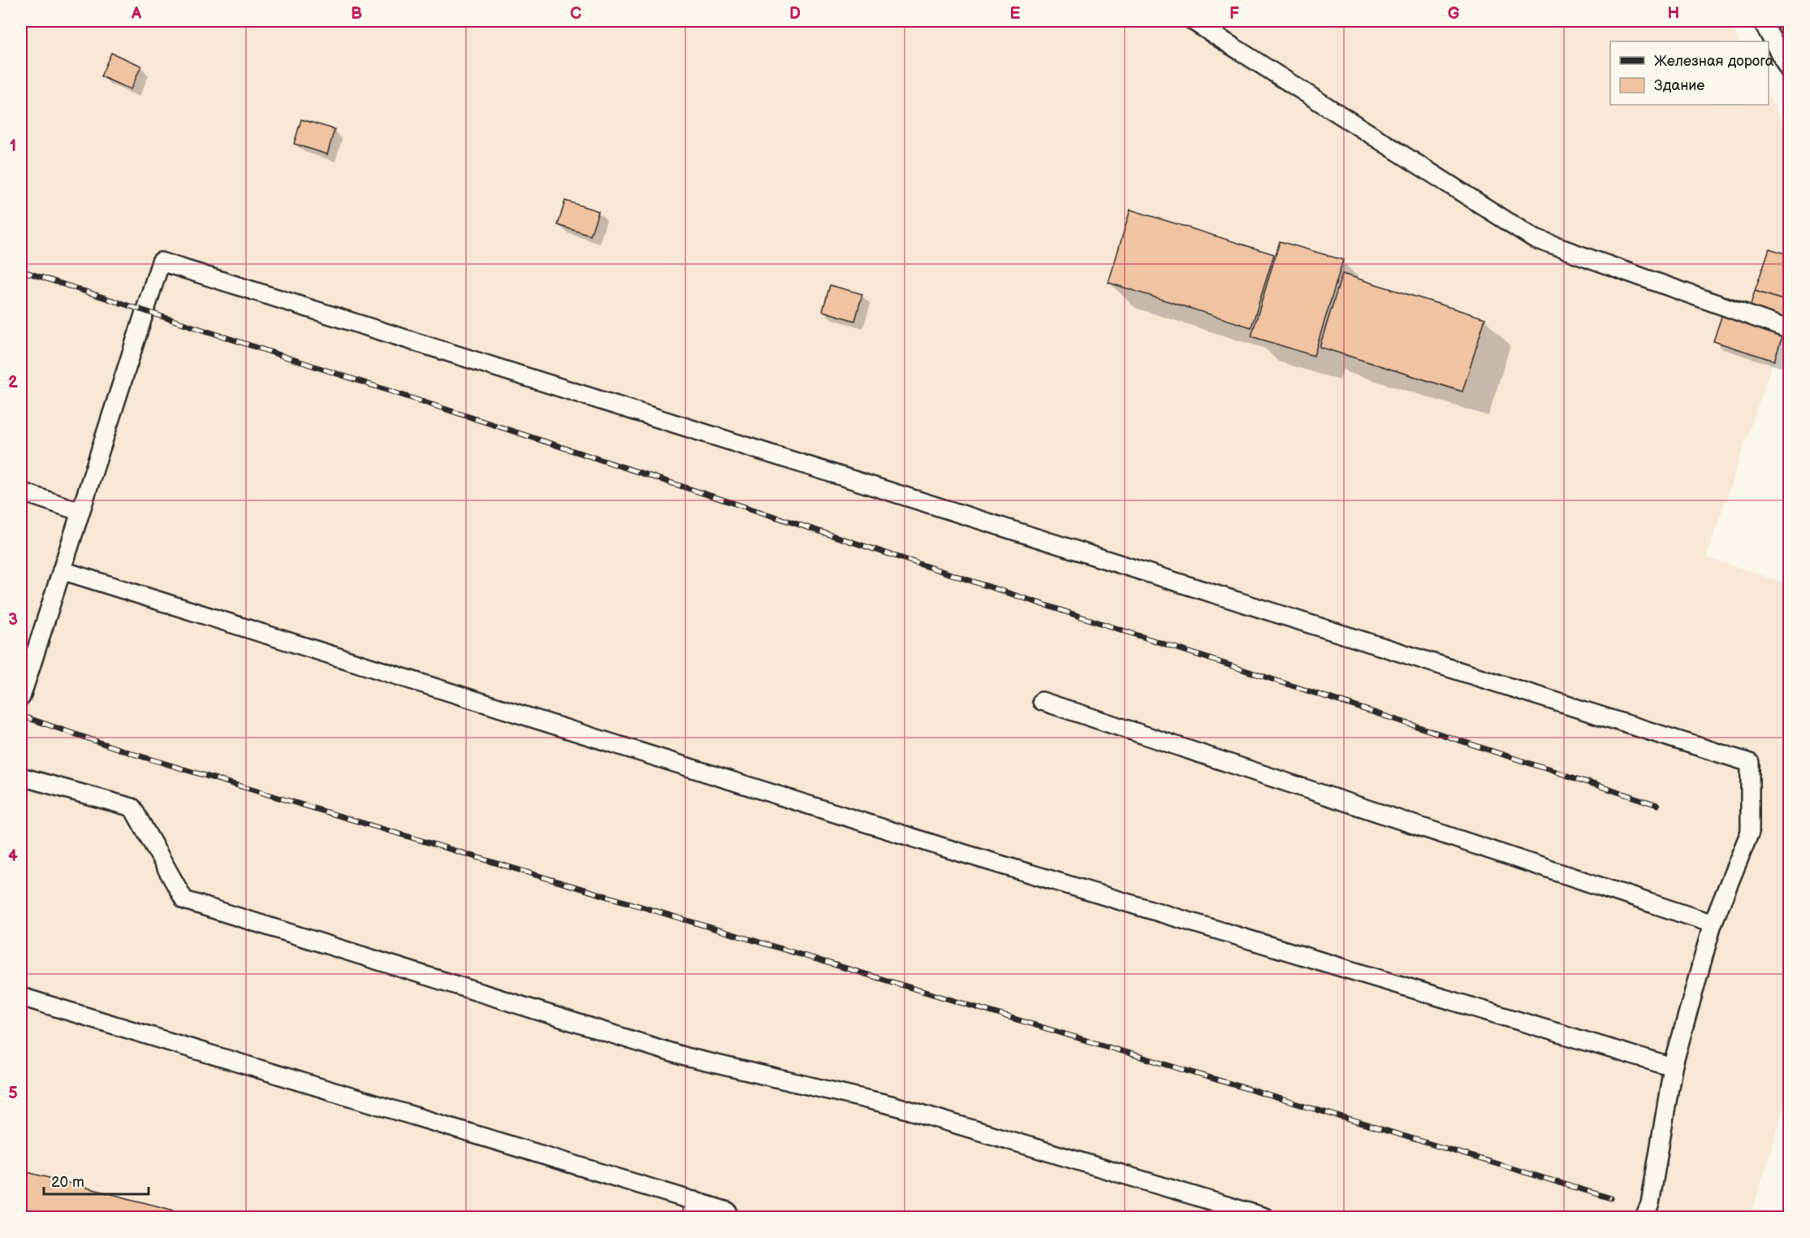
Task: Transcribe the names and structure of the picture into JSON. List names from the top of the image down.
{
  "legend": ["Железная дорога", "Здание"],
  "scale_bar": "20 m",
  "grid": {
    "columns": [
      "A",
      "B",
      "C",
      "D",
      "E",
      "F",
      "G",
      "H"
    ],
    "rows": [
      "1",
      "2",
      "3",
      "4",
      "5"
    ]
  }
}
